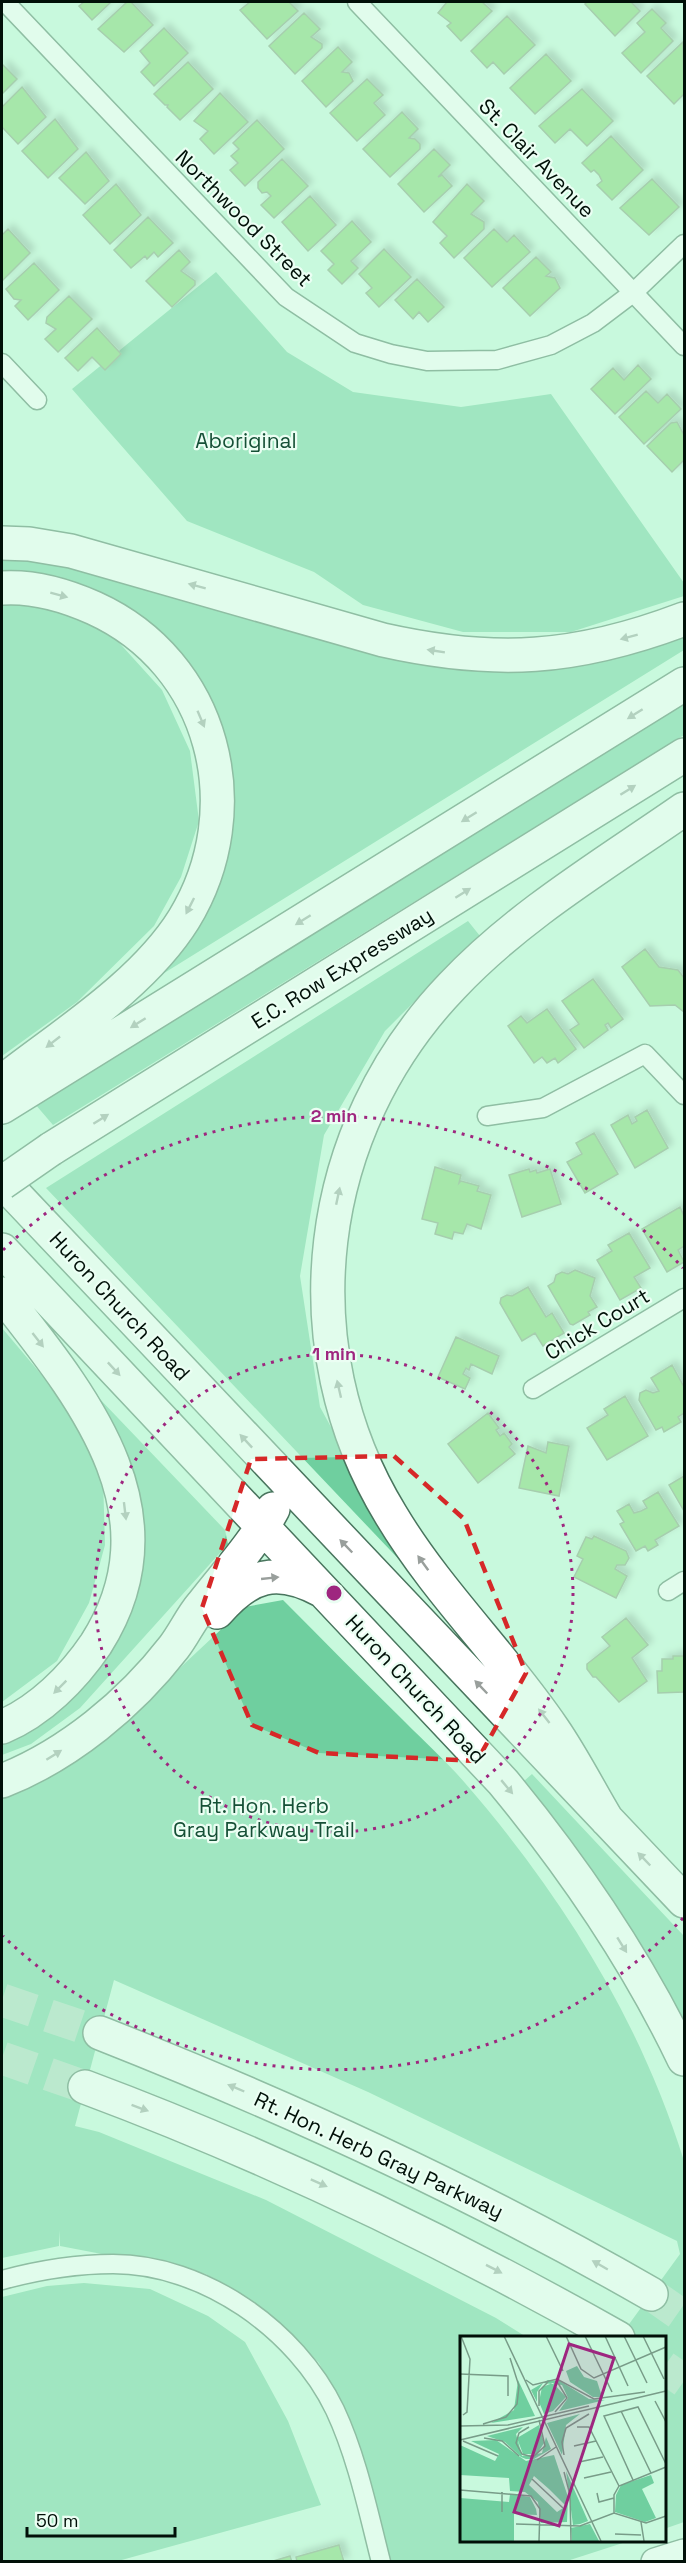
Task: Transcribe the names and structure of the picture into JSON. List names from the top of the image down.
{
  "streets": {
    "highway": ["E.C. Row Expressway", "Huron Church Road", "Rt. Hon. Herb Gray Parkway"],
    "street": ["St. Clair Avenue", "Northwood Street", "Chick Court"]
  },
  "crossings": [
    ["St. Clair Avenue", "Northwood Street"],
    ["E.C. Row Expressway", "Huron Church Road"]
  ],
  "parks": ["Aboriginal", "Rt. Hon. Herb Gray Parkway Trail"],
  "scale_bar": "50 m",
  "rings": ["2 min", "1 min"]
}
